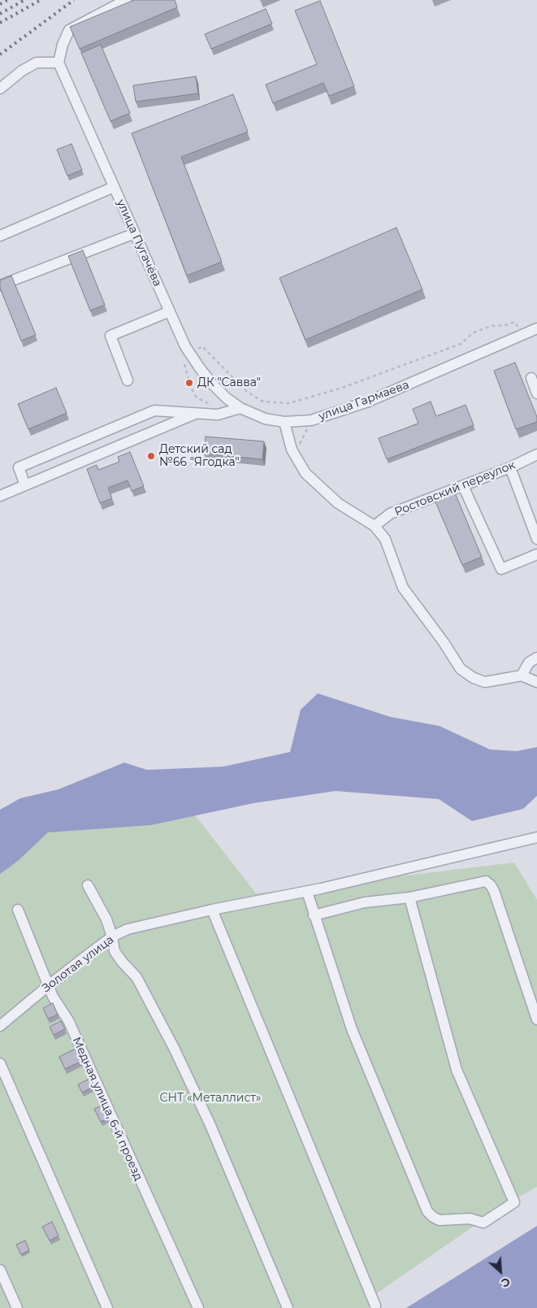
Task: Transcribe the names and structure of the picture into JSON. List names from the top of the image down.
{
  "streets": {
    "street": [
      "улица Пугачёва",
      "улица Гармаева",
      "Ростовский переулок",
      "Золотая улица",
      "Медная улица, 6-й проезд"
    ]
  },
  "crossings": [
    ["улица Пугачёва", "улица Гармаева"],
    ["Золотая улица", "Медная улица, 6-й проезд"]
  ],
  "parks": ["СНТ «Металлист»"],
  "places": ["ДК \"Савва\"", "Детский сад №66 \"Ягодка\""],
  "north": "bottom right"
}
